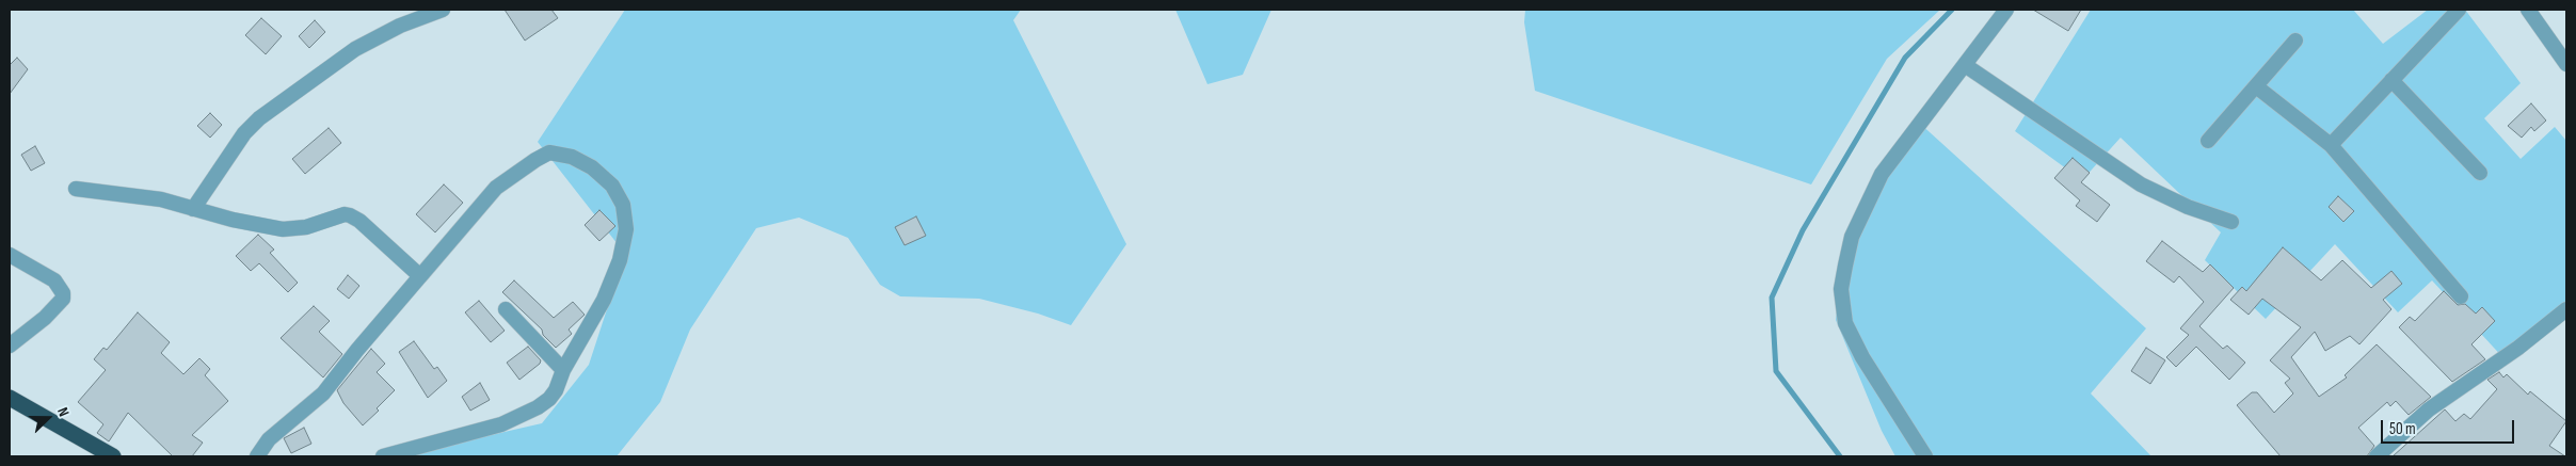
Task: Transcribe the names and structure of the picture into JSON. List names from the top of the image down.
{
  "scale_bar": "50 m",
  "north": "right"
}
